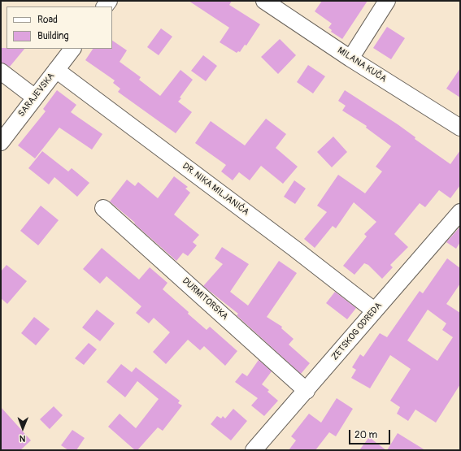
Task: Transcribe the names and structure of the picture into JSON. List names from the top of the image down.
{
  "streets": {
    "street": [
      "MILANA KUČA",
      "SARAJEVSKA",
      "DR. NIKA MILJANIĆA",
      "DURMITORSKA",
      "ZETSKOG ODREDA"
    ]
  },
  "crossings": [
    ["SARAJEVSKA", "DR. NIKA MILJANIĆA"],
    ["DR. NIKA MILJANIĆA", "ZETSKOG ODREDA"],
    ["DURMITORSKA", "ZETSKOG ODREDA"]
  ],
  "legend": ["Road", "Building"],
  "scale_bar": "20 m",
  "north": "bottom"
}
